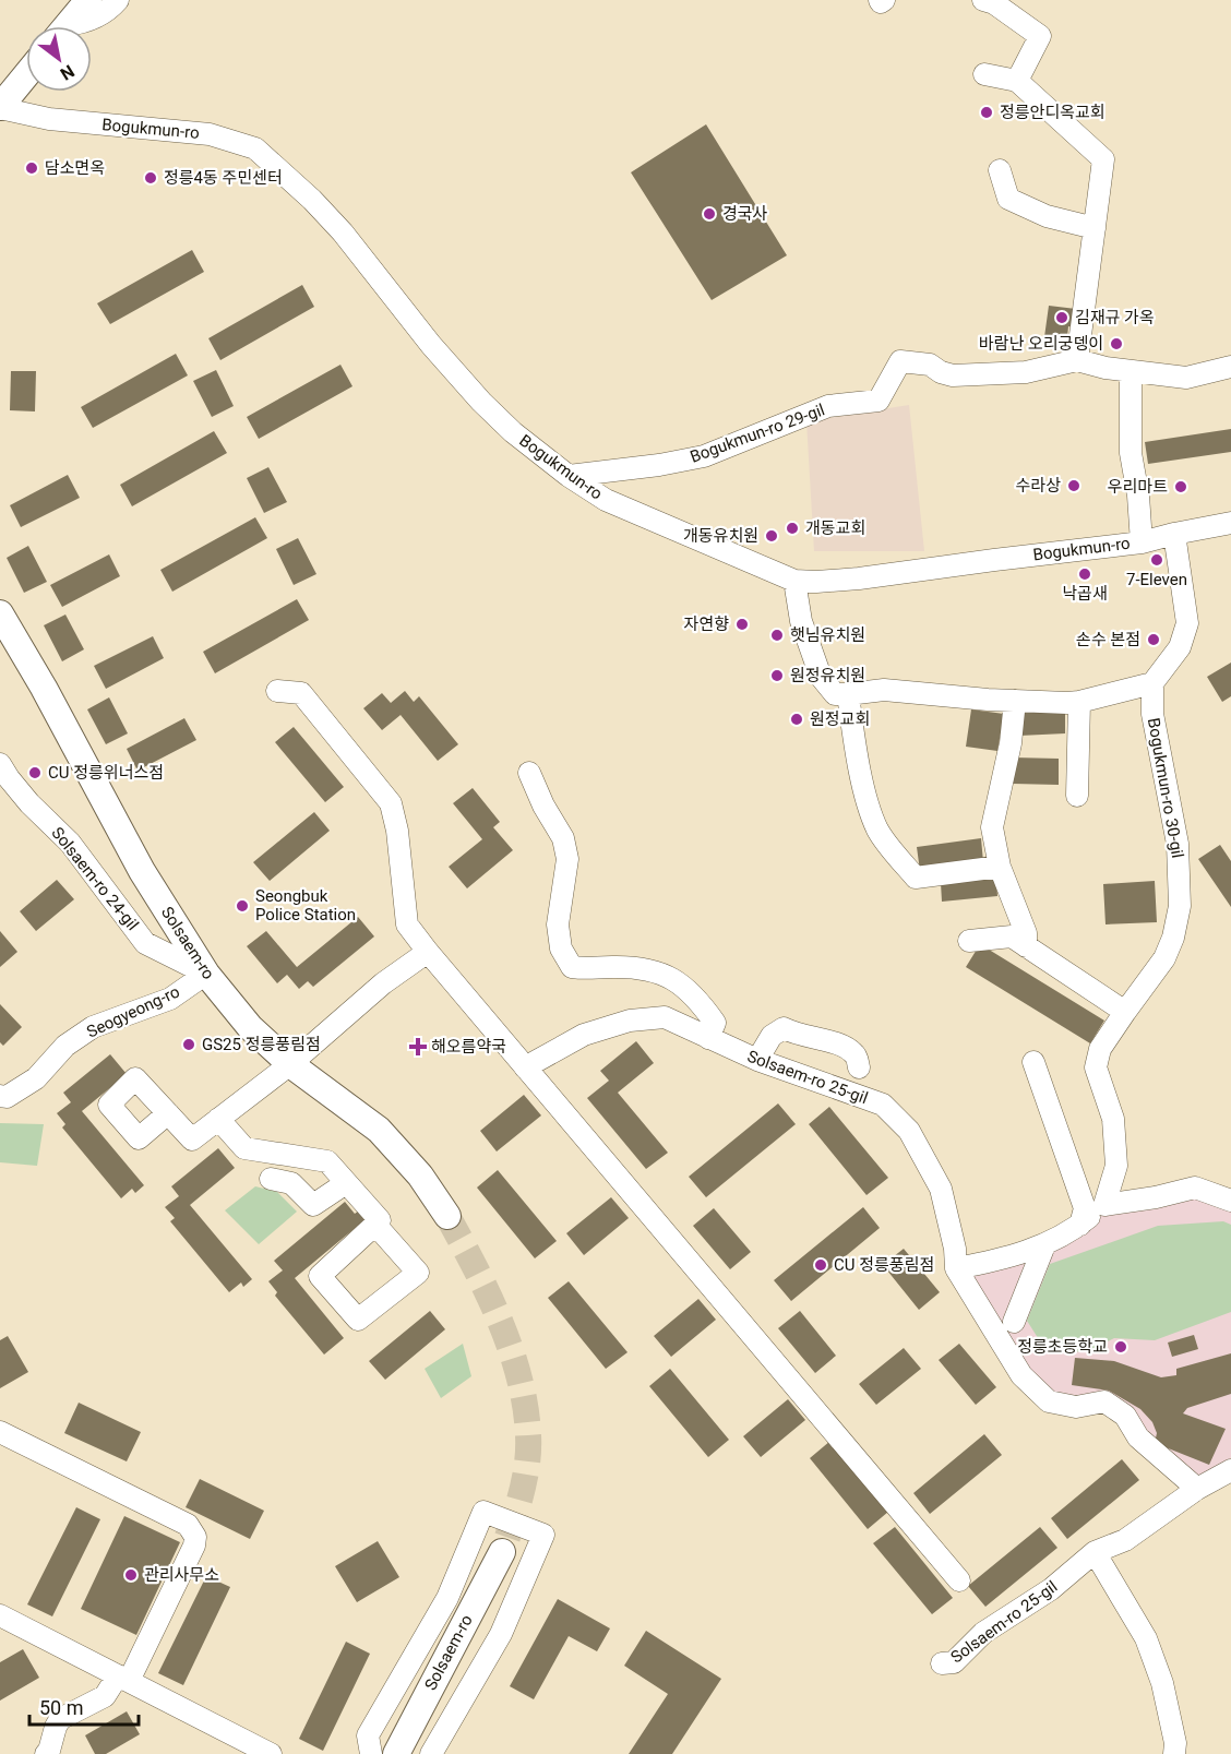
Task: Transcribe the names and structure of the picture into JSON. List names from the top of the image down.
{
  "streets": {
    "main road": ["Solsaem-ro"],
    "street": [
      "Bogukmun-ro",
      "Bogukmun-ro 29-gil",
      "Bogukmun-ro 30-gil",
      "Solsaem-ro 24-gil",
      "Seogyeong-ro",
      "Solsaem-ro 25-gil"
    ]
  },
  "crossings": [
    ["Bogukmun-ro", "Bogukmun-ro 29-gil"],
    ["Solsaem-ro 24-gil", "Solsaem-ro"],
    ["Solsaem-ro 24-gil", "Seogyeong-ro"],
    ["Solsaem-ro", "Seogyeong-ro"]
  ],
  "places": {
    "other": [
      "정릉안디옥교회",
      "담소면옥",
      "정릉4동 주민센터",
      "경국사",
      "김재규 가옥",
      "바람난 오리궁뎅이",
      "수라상",
      "우리마트",
      "개동교회",
      "개동유치원",
      "7-Eleven",
      "낙곱새",
      "자연향",
      "햇님유치원",
      "손수 본점",
      "원정유치원",
      "원정교회",
      "CU 정릉위너스점",
      "Seongbuk Police Station",
      "GS25 정릉풍림점",
      "CU 정릉풍림점",
      "정릉초등학교",
      "관리사무소"
    ],
    "health": ["해오름약국"]
  },
  "scale_bar": "50 m",
  "north": "bottom right"
}
